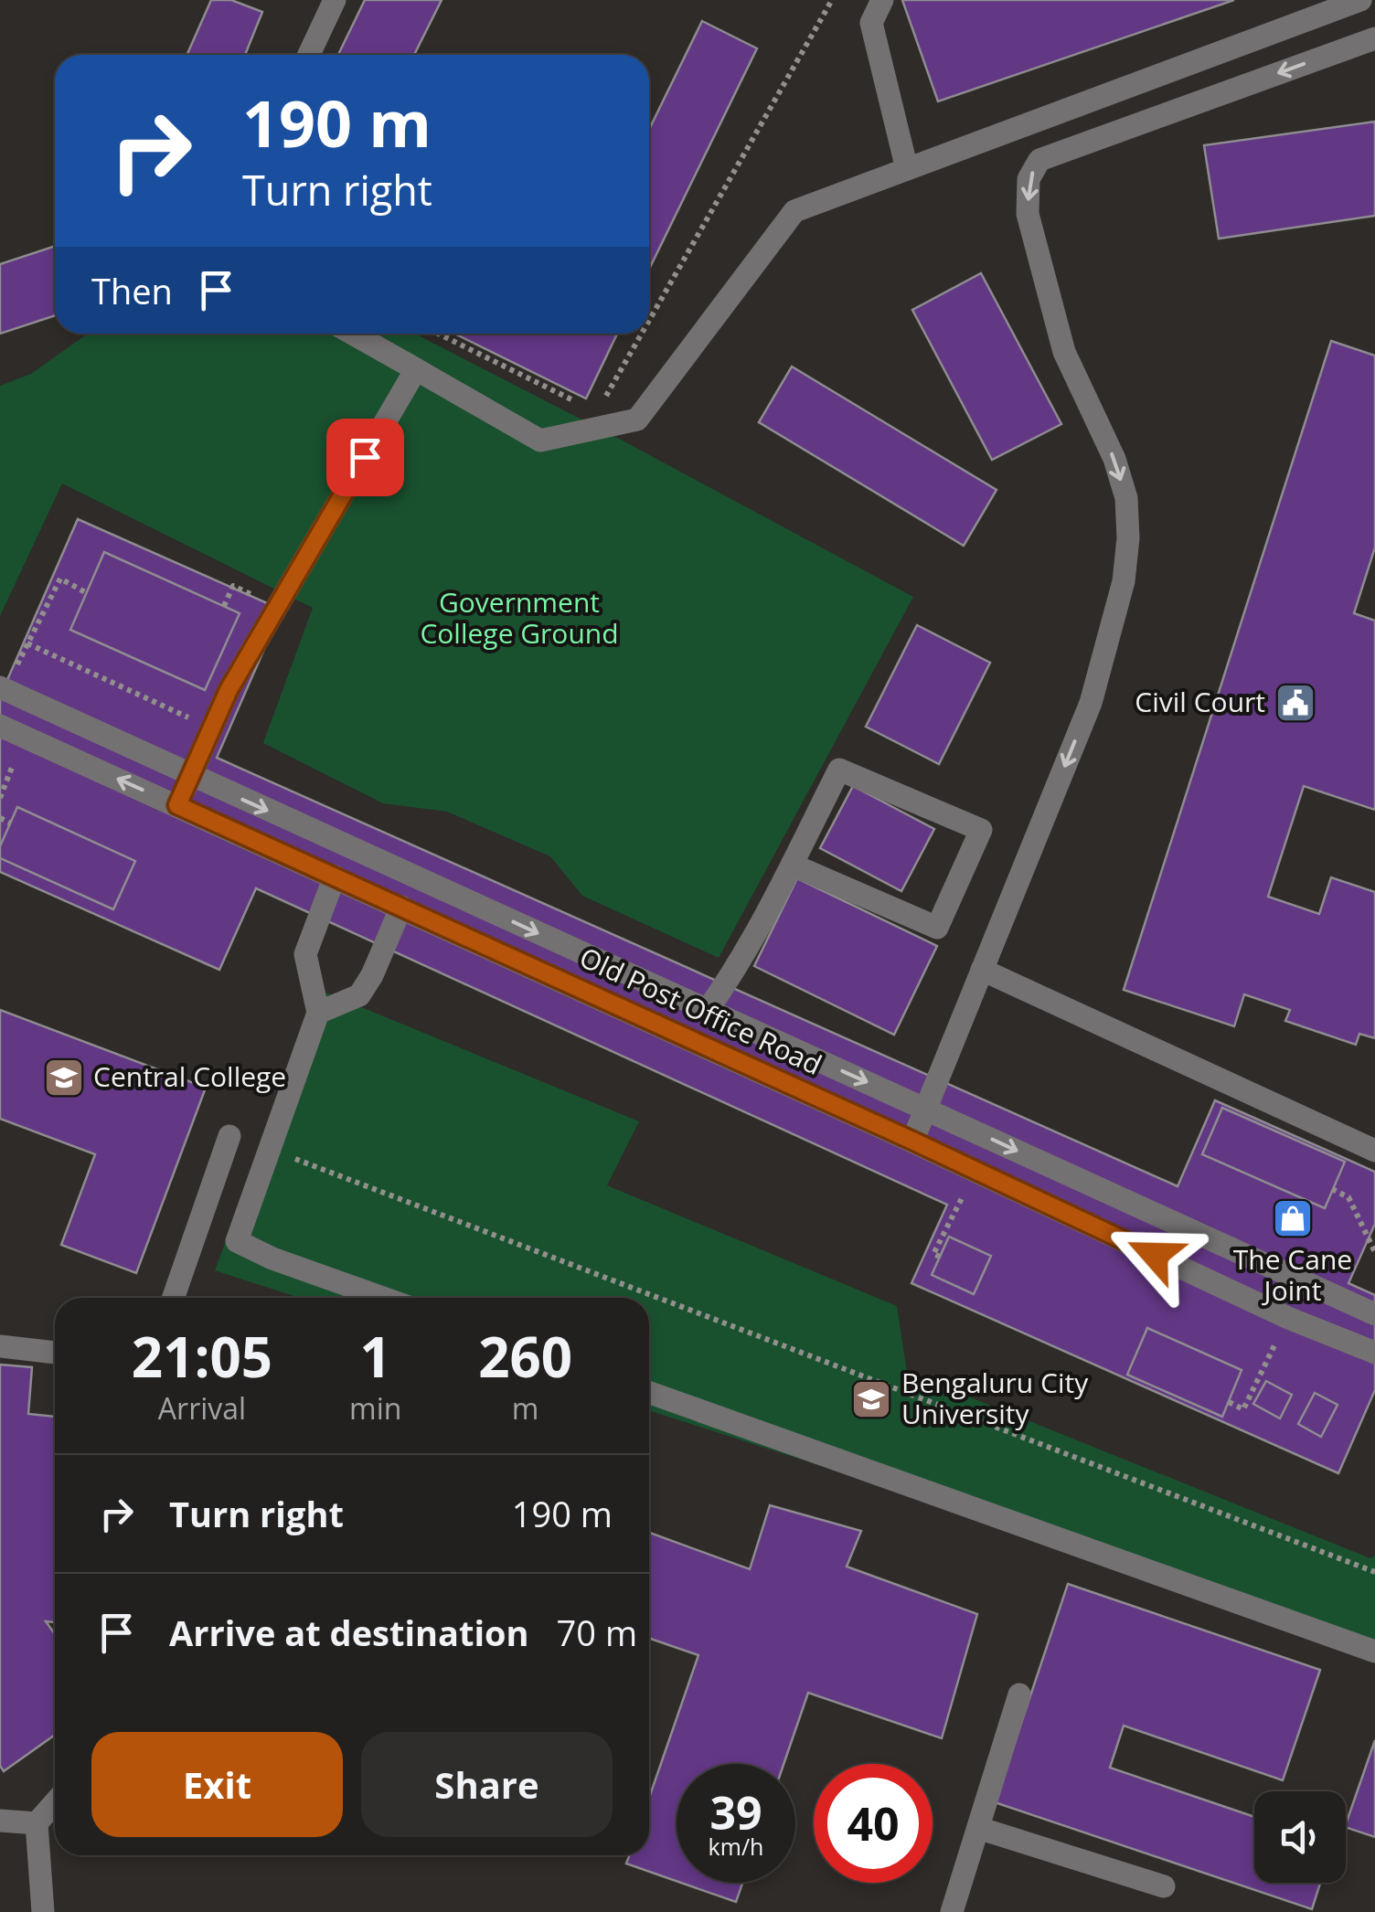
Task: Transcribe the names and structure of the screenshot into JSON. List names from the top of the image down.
{
  "streets": {
    "street": ["Old Post Office Road"]
  },
  "parks": ["Government College Ground"],
  "places": {
    "public building": ["Civil Court"],
    "school or university": ["Central College", "Bengaluru City University"],
    "shop": ["The Cane Joint"]
  },
  "page": {
    "turn": ["190 m", "Turn right"],
    "then": "Then",
    "eta": [
      "21:05",
      "Arrival",
      "1",
      "min",
      "260",
      "m"
    ],
    "list": [
      {
        "name": "Turn right",
        "value": "190 m"
      },
      {
        "name": "Arrive at destination",
        "value": "70 m"
      }
    ],
    "buttons": ["Exit", "Share"],
    "speed": "39 km/h",
    "limit": "40"
  }
}
